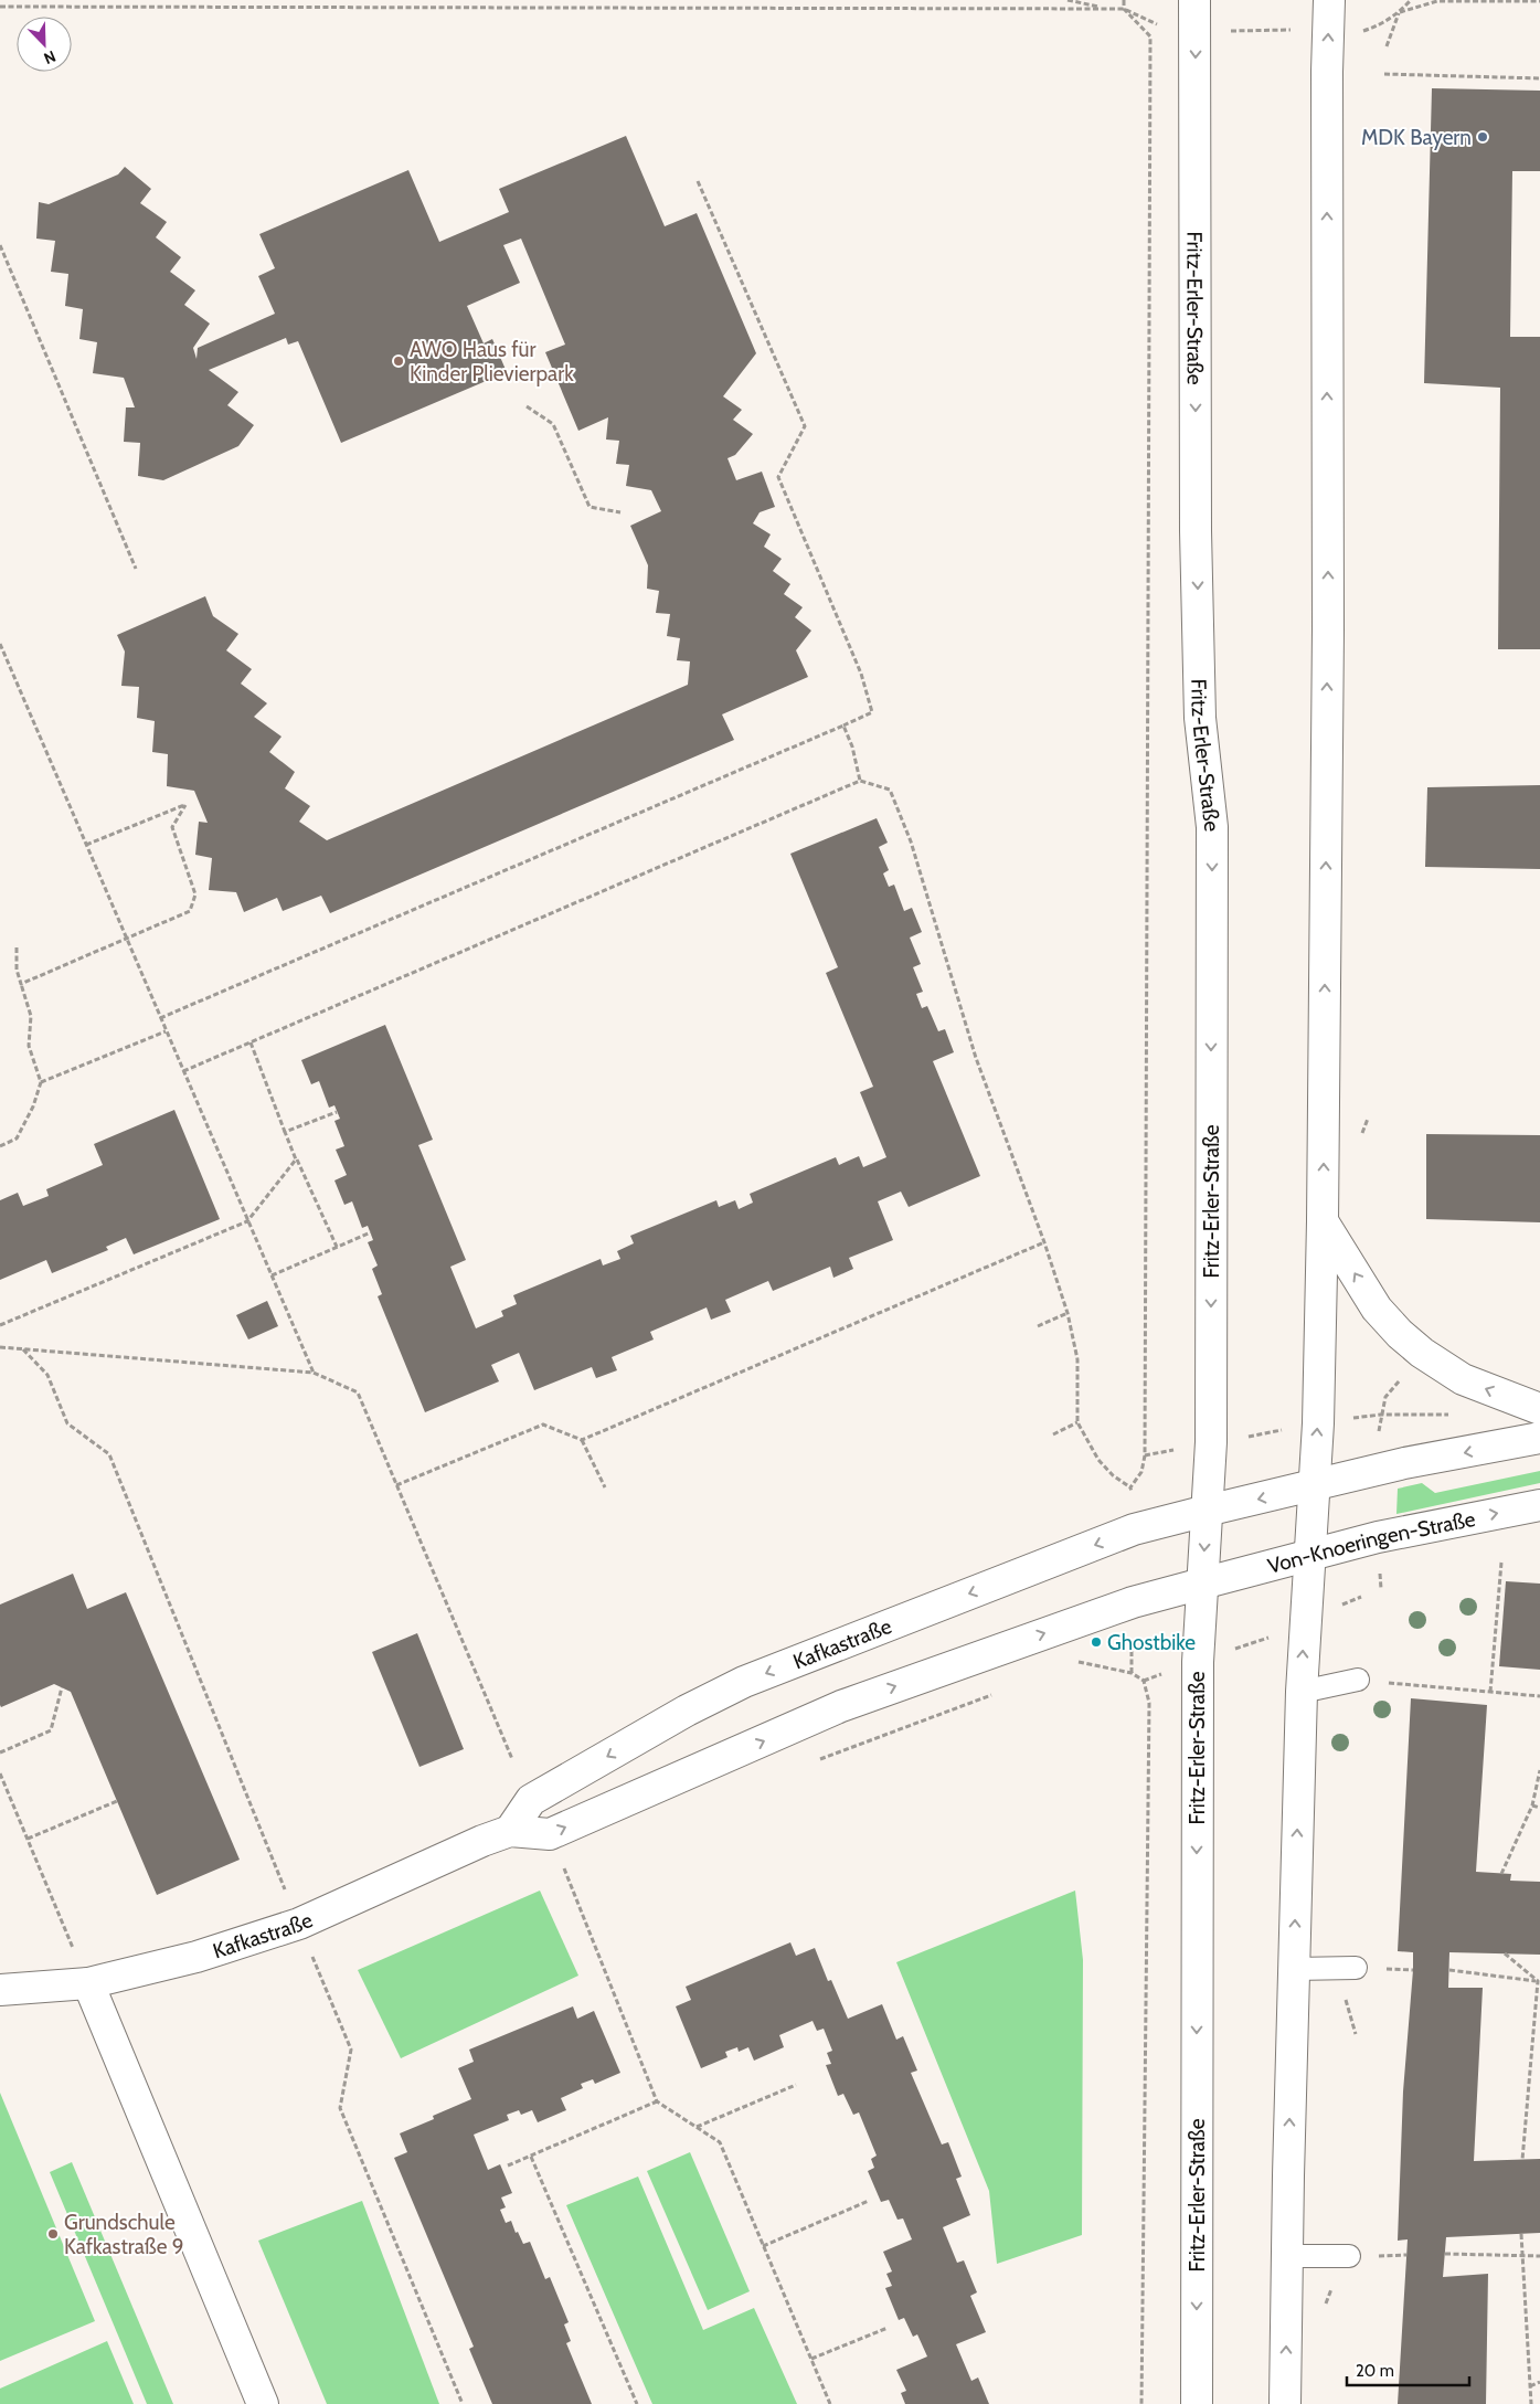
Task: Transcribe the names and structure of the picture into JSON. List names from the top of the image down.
{
  "streets": {
    "main road": ["Fritz-Erler-Straße", "Von-Knoeringen-Straße", "Kafkastraße"]
  },
  "crossings": [
    ["Fritz-Erler-Straße", "Von-Knoeringen-Straße"],
    ["Fritz-Erler-Straße", "Kafkastraße"],
    ["Von-Knoeringen-Straße", "Kafkastraße"]
  ],
  "places": [
    "MDK Bayern",
    "AWO Haus für Kinder Plievierpark",
    "Ghostbike",
    "Grundschule Kafkastraße 9"
  ],
  "scale_bar": "20 m",
  "north": "bottom right"
}
